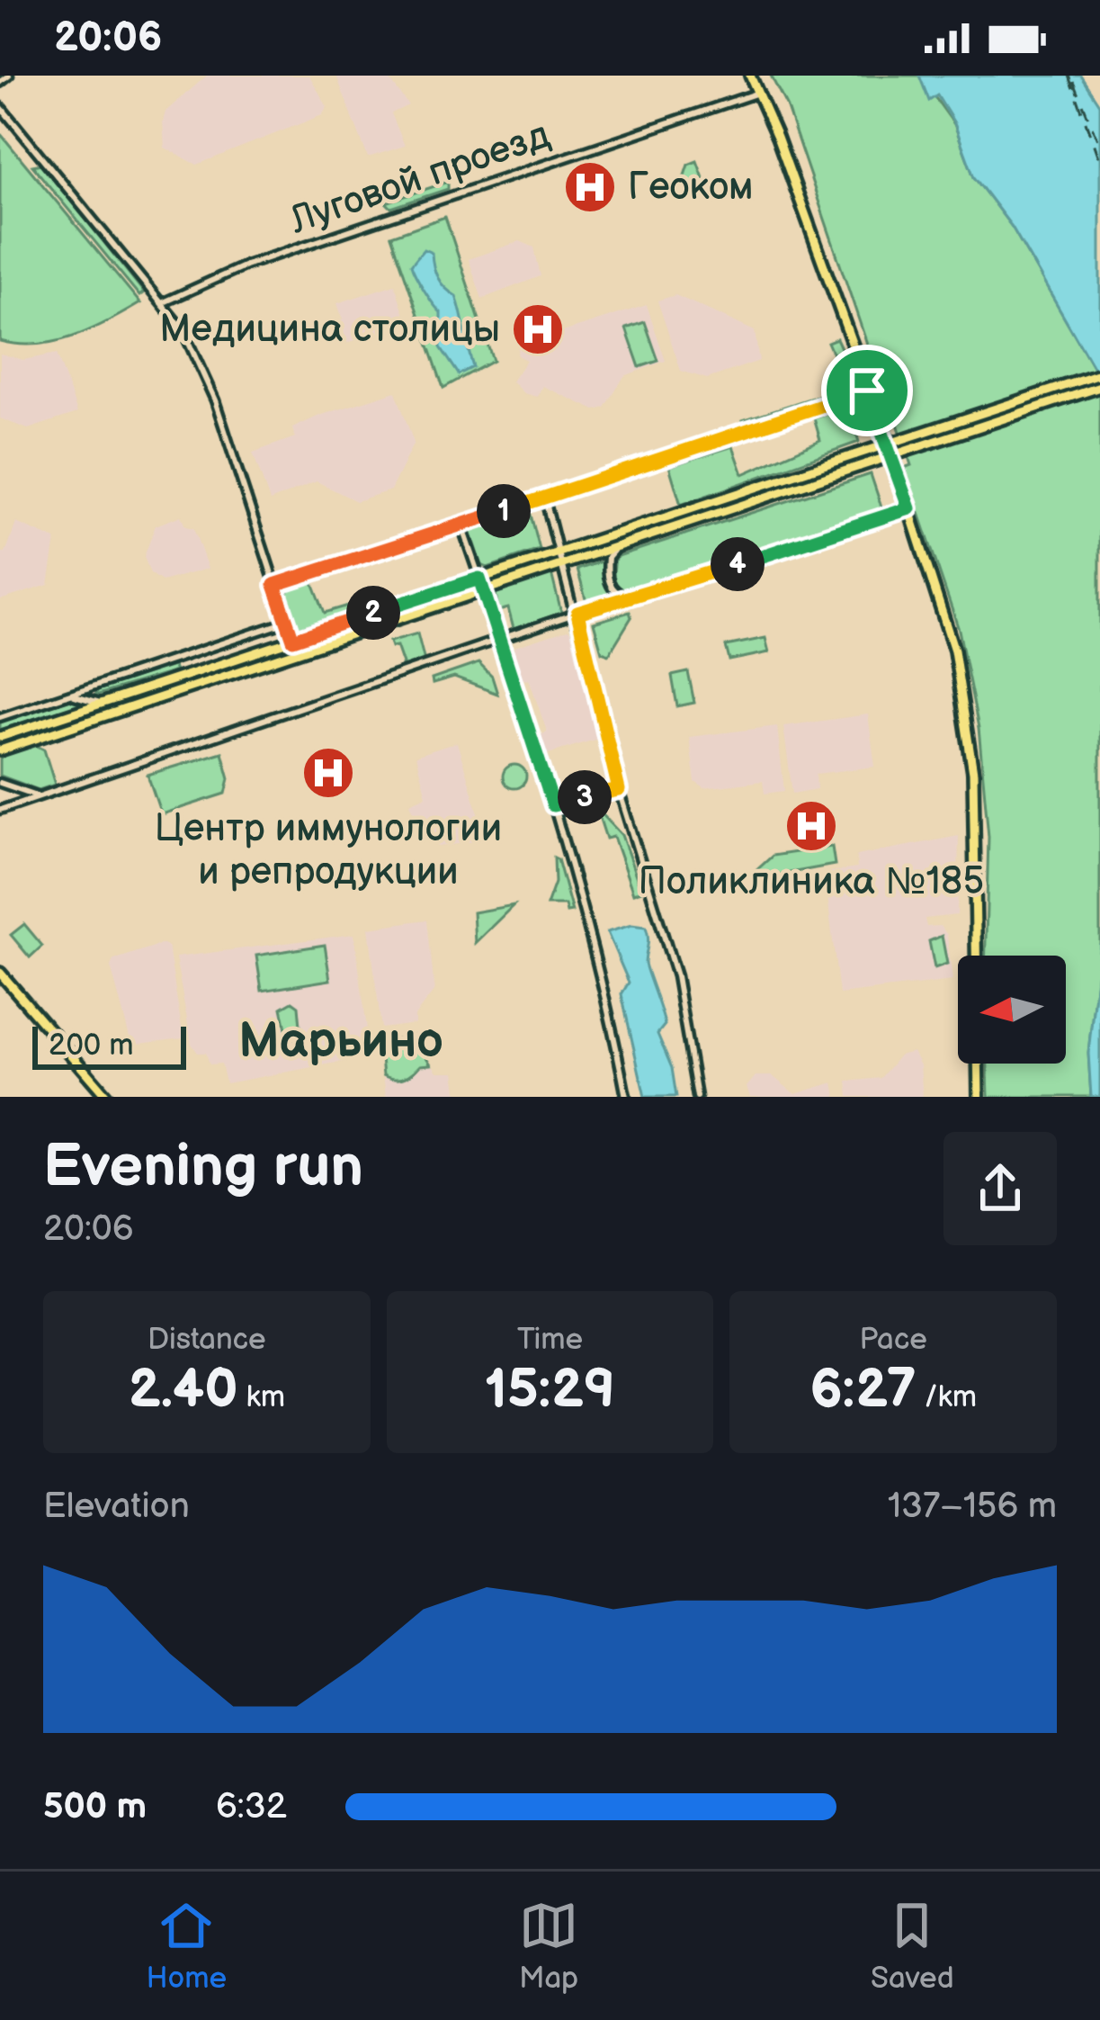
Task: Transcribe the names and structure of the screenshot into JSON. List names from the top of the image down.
{
  "streets": {
    "street": ["Луговой проезд"]
  },
  "districts": ["Марьино"],
  "places": {
    "hospital": [
      "Геоком",
      "Медицина столицы",
      "Центр иммунологии и репродукции",
      "Поликлиника №185"
    ]
  },
  "scale_bar": "200 m",
  "north": "left",
  "page": {
    "status": "20:06",
    "pins": [
      "1",
      "4",
      "2",
      "3"
    ],
    "scale": "200 m",
    "heading": ["Evening run", "20:06"],
    "stats": [
      ["Distance", "2.40 km"],
      ["Time", "15:29"],
      ["Pace", "6:27 /km"]
    ],
    "chart": ["Elevation", "137–156 m"],
    "list": [
      {
        "name": "500 m",
        "note": "6:32"
      }
    ],
    "tabs": ["Home", "Map", "Saved"]
  }
}
